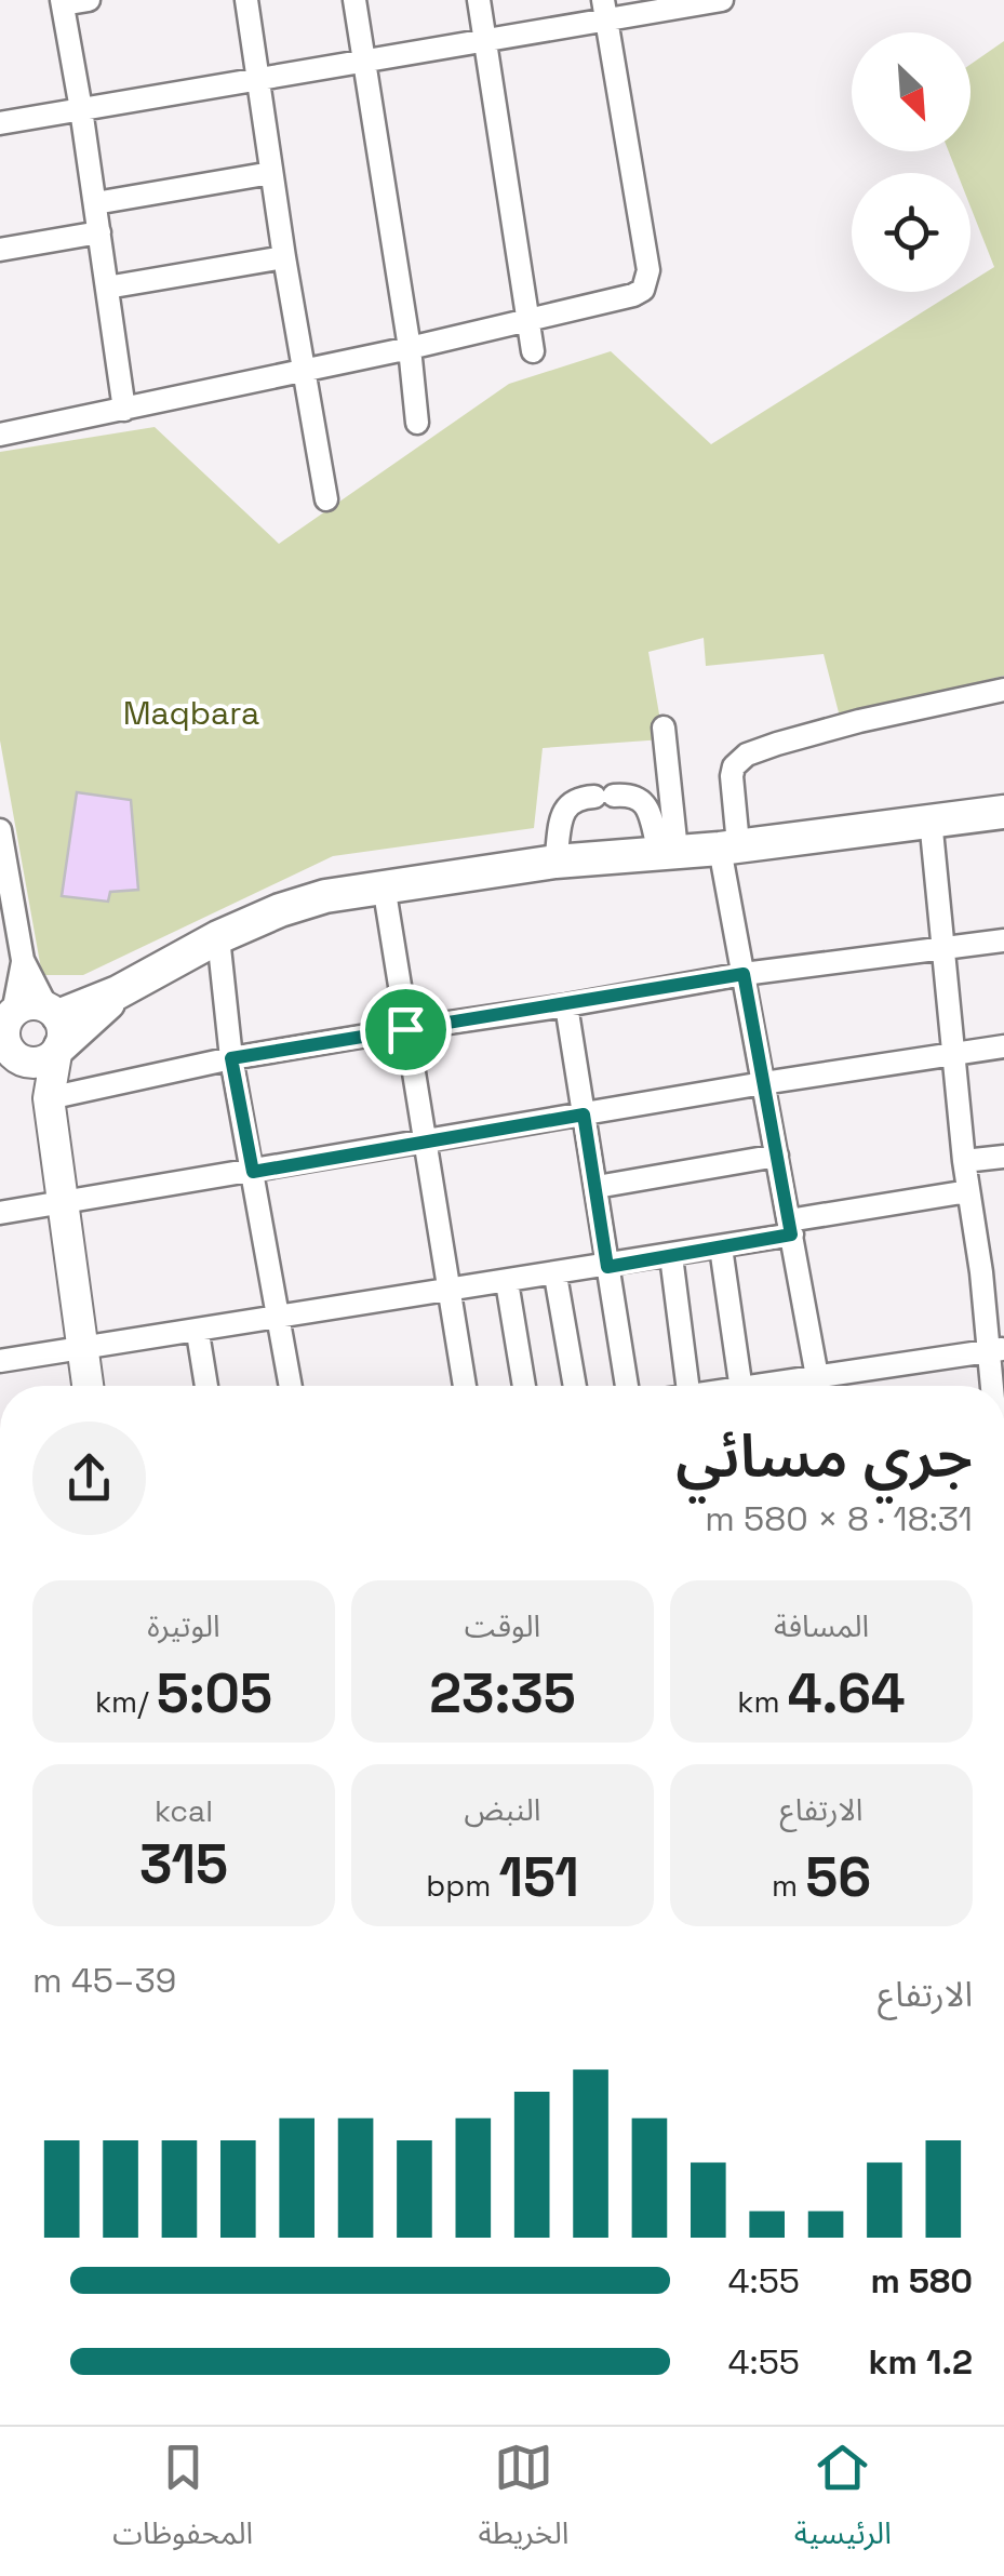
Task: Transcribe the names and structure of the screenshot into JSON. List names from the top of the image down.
{
  "parks": ["Maqbara"],
  "north": "bottom right",
  "page": {
    "heading": ["جري مسائي", "18:31 · 8 × 580 m"],
    "stats": [
      ["المسافة", "4.64 km"],
      ["الوقت", "23:35"],
      ["الوتيرة", "5:05 /km"],
      ["الارتفاع", "56 m"],
      ["النبض", "151 bpm"],
      ["kcal", "315"]
    ],
    "chart": ["الارتفاع", "39–45 m"],
    "list": [
      {
        "name": "580 m",
        "note": "4:55"
      },
      {
        "name": "1.2 km",
        "note": "4:55"
      }
    ],
    "tabs": ["الرئيسية", "الخريطة", "المحفوظات"]
  }
}
